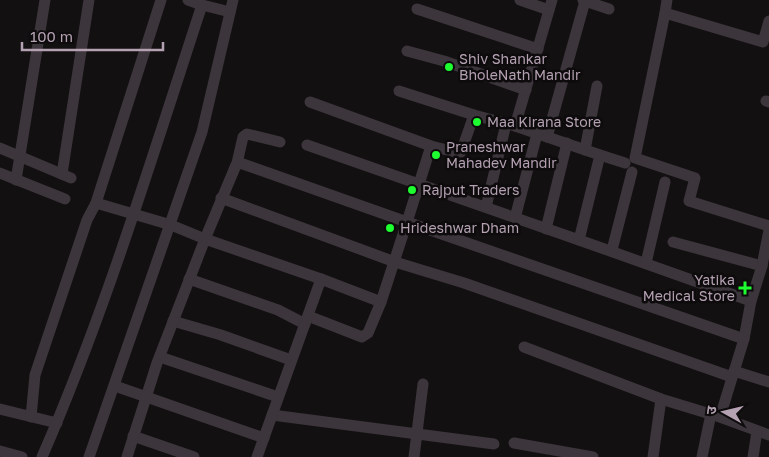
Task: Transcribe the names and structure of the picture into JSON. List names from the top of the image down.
{
  "places": {
    "other": [
      "Shiv Shankar BholeNath Mandir",
      "Maa Kirana Store",
      "Praneshwar Mahadev Mandir",
      "Rajput Traders",
      "Hrideshwar Dham"
    ],
    "health": ["Yatika Medical Store"]
  },
  "scale_bar": "100 m",
  "north": "left"
}
